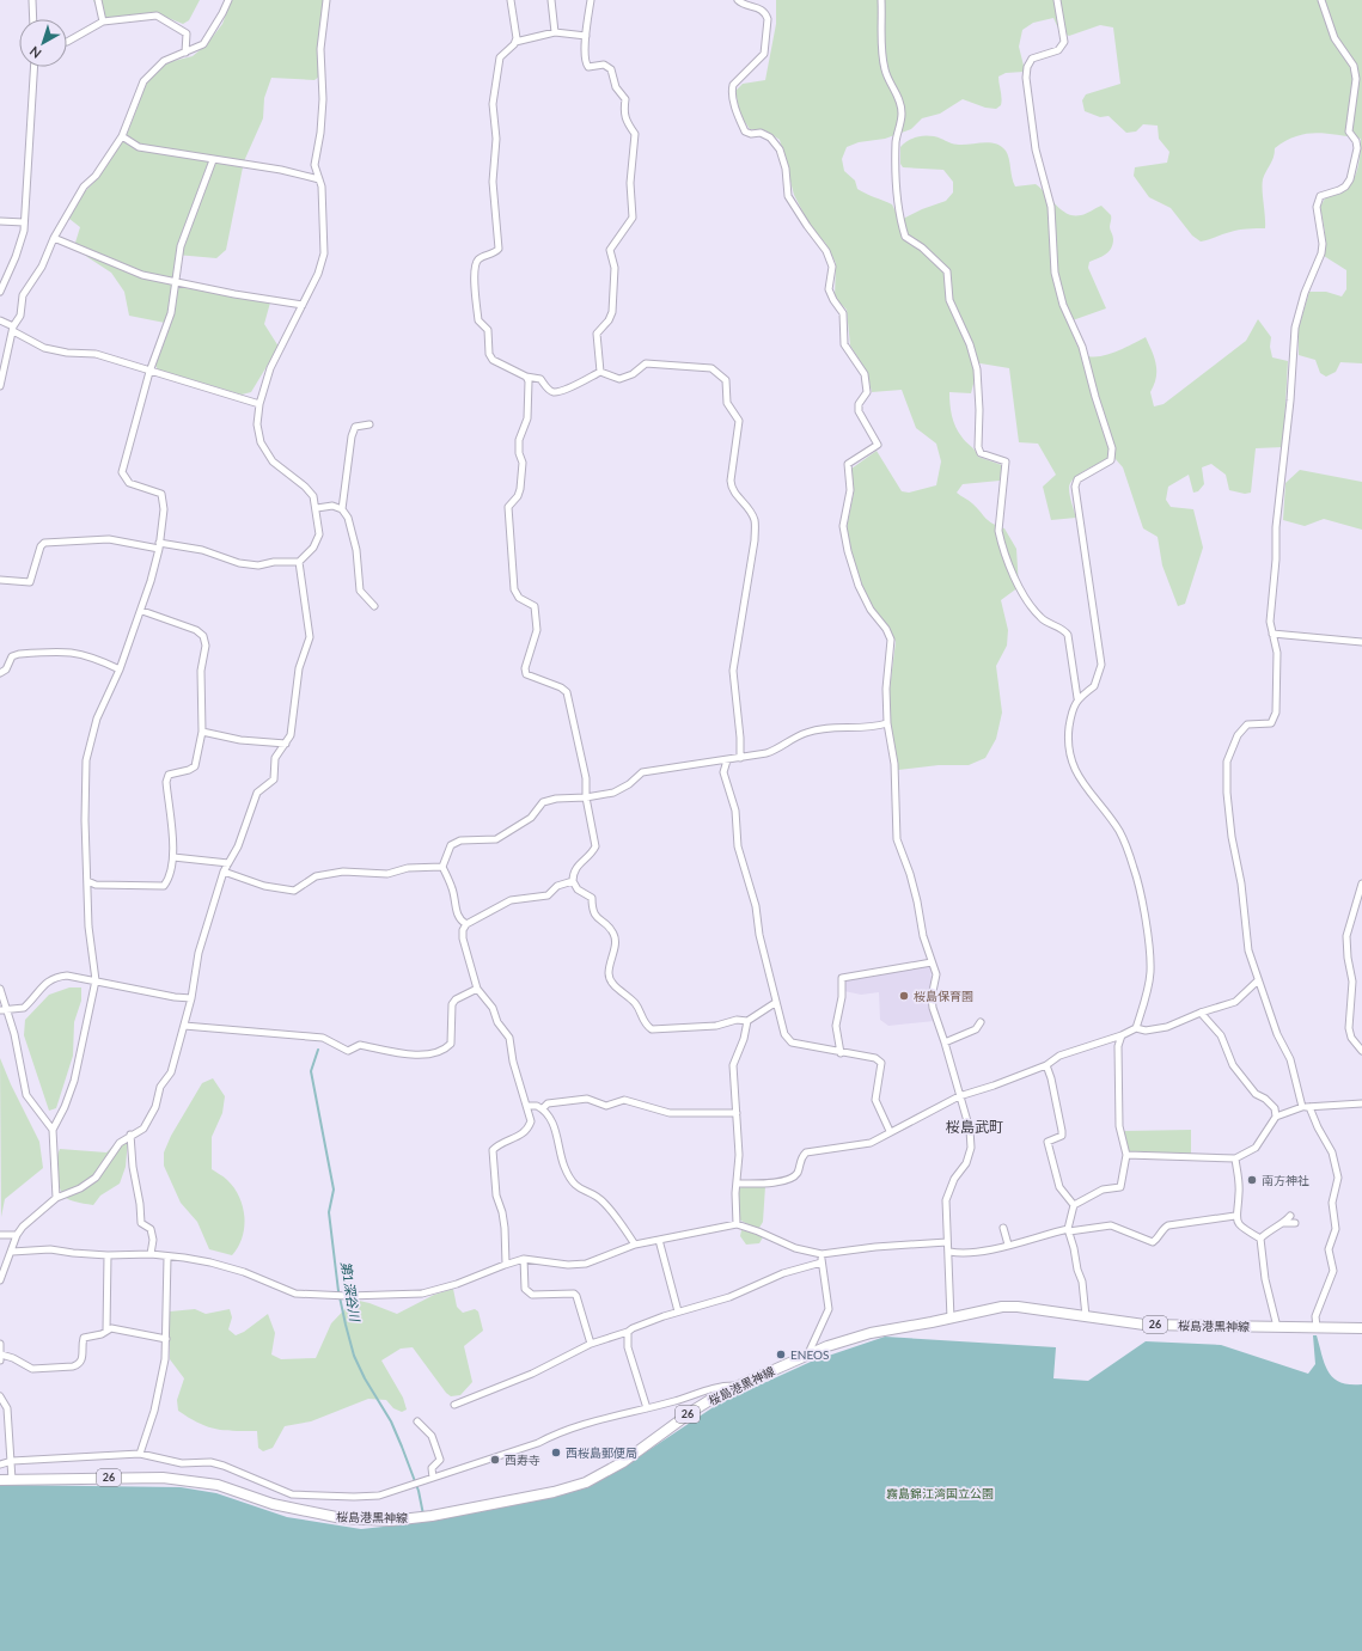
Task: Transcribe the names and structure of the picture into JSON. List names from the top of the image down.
{
  "streets": {
    "main road": ["26", "桜島港黒神線"]
  },
  "districts": ["桜島武町"],
  "water": ["第1深谷川"],
  "parks": ["霧島錦江湾国立公園"],
  "places": [
    "桜島保育園",
    "南方神社",
    "ENEOS",
    "西桜島郵便局",
    "西寿寺"
  ],
  "north": "bottom left"
}
